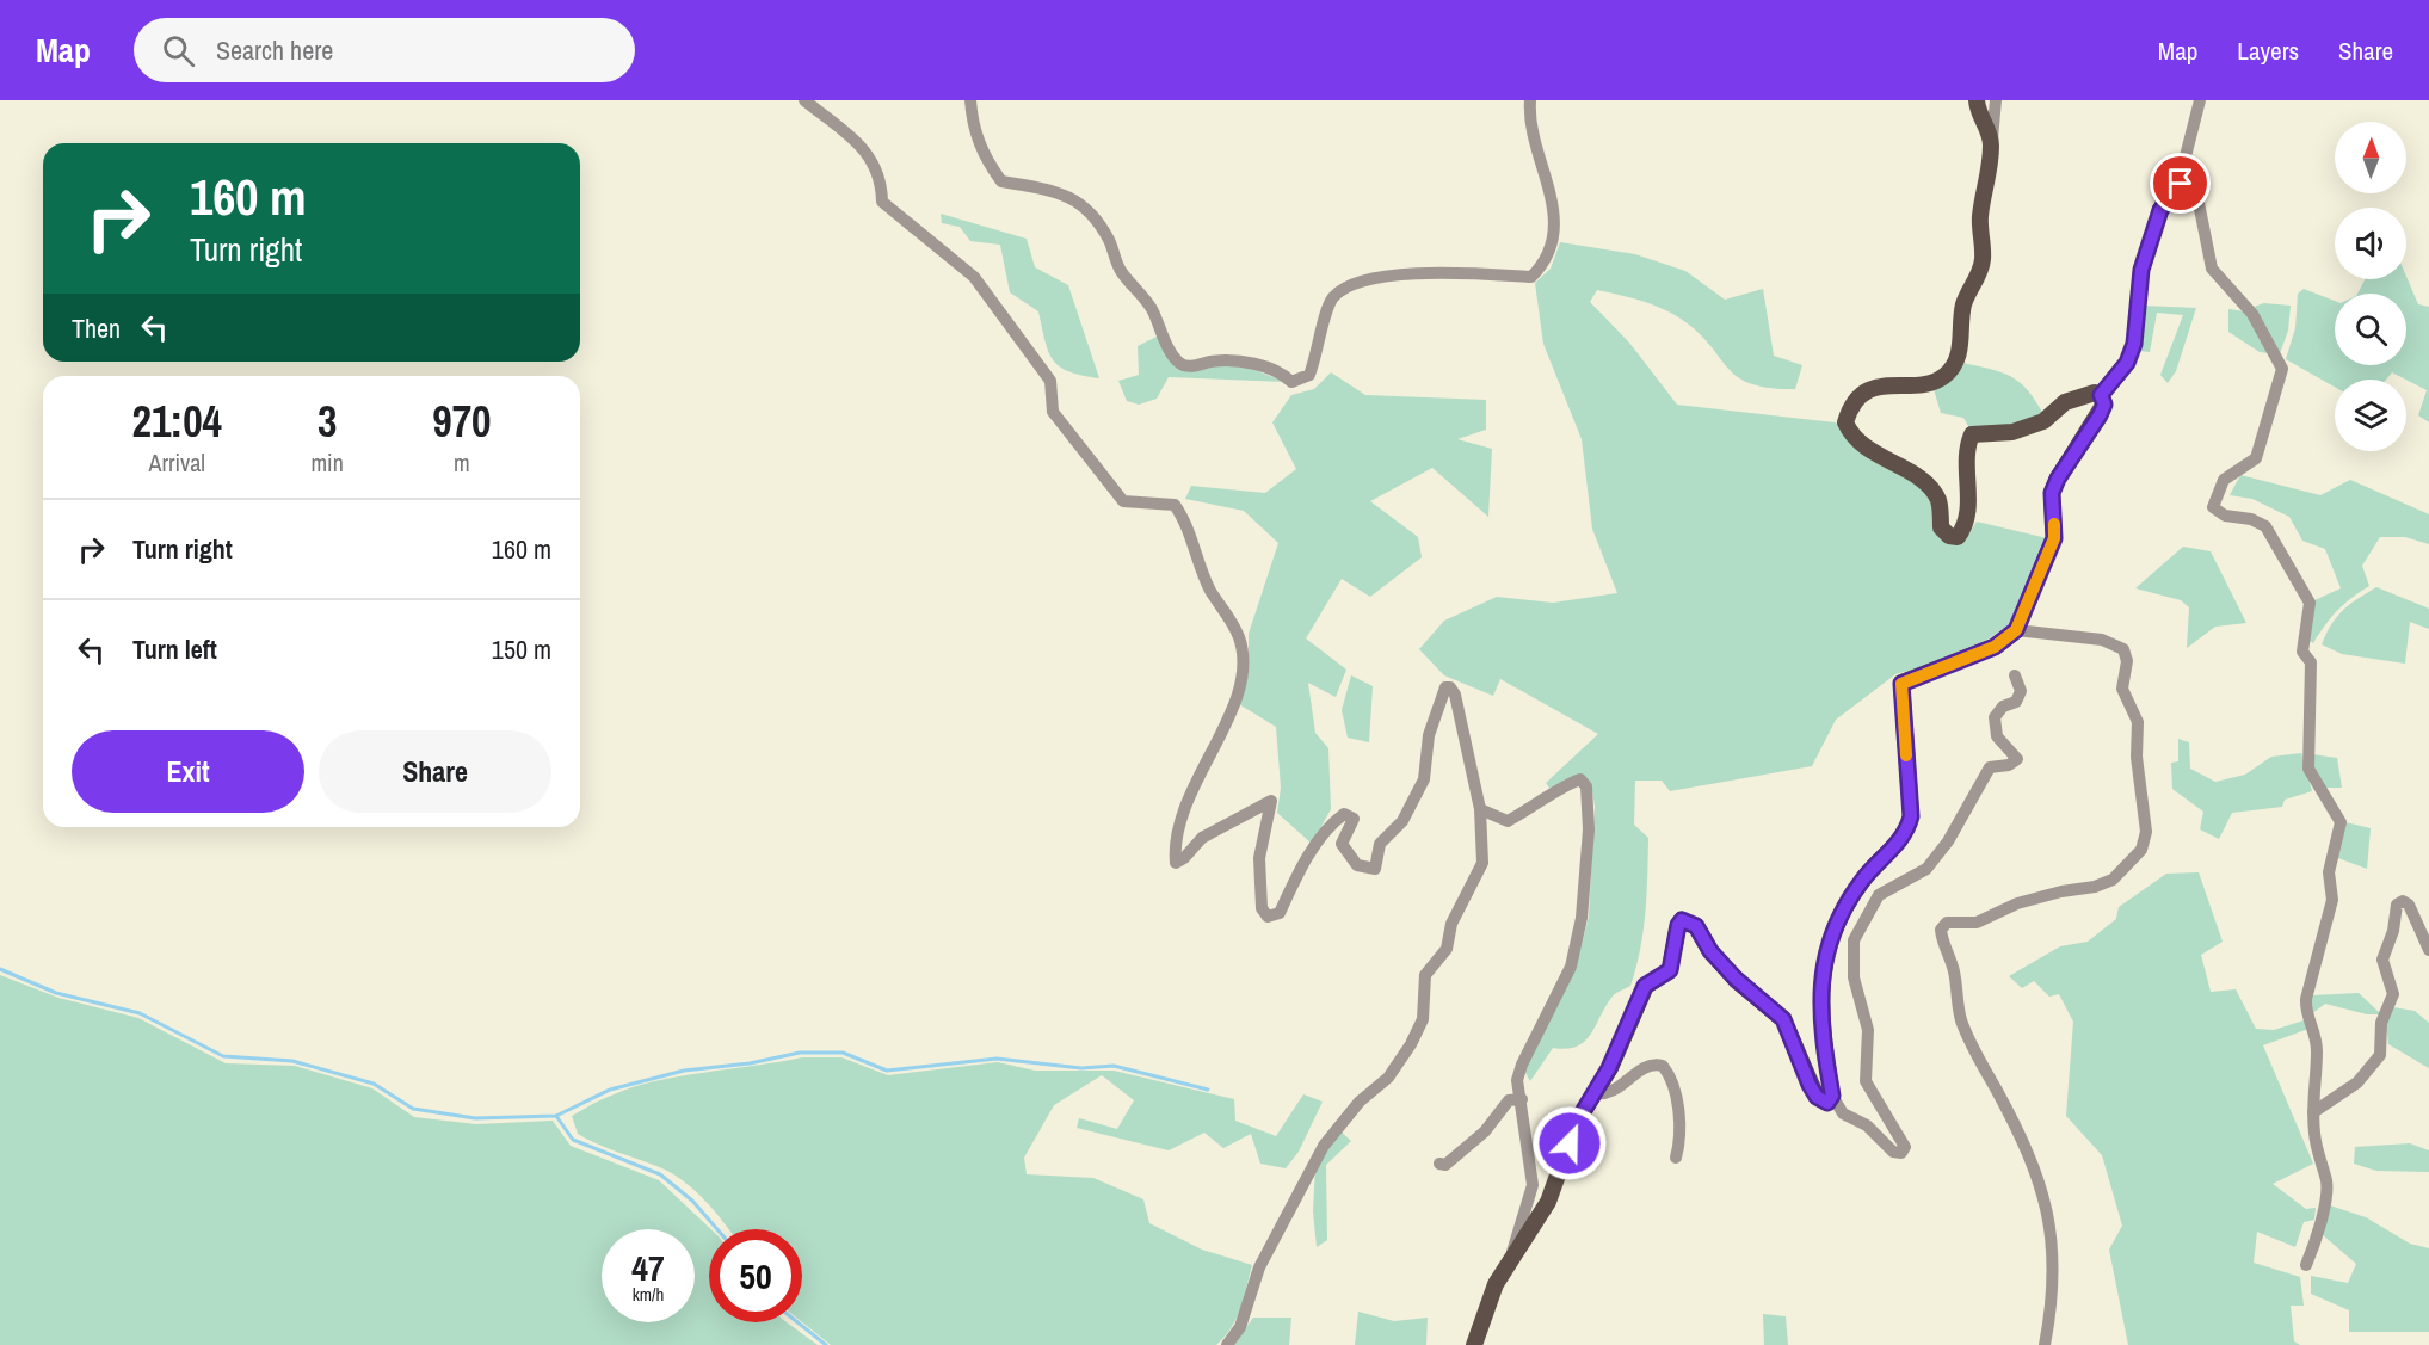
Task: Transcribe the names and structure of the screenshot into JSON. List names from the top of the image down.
{
  "north": "top",
  "page": {
    "header": "Map",
    "search": "Search here",
    "nav": ["Map", "Layers", "Share"],
    "turn": ["160 m", "Turn right"],
    "then": "Then",
    "eta": [
      "21:04",
      "Arrival",
      "3",
      "min",
      "970",
      "m"
    ],
    "list": [
      {
        "name": "Turn right",
        "value": "160 m"
      },
      {
        "name": "Turn left",
        "value": "150 m"
      }
    ],
    "buttons": ["Exit", "Share"],
    "speed": "47 km/h",
    "limit": "50"
  }
}
